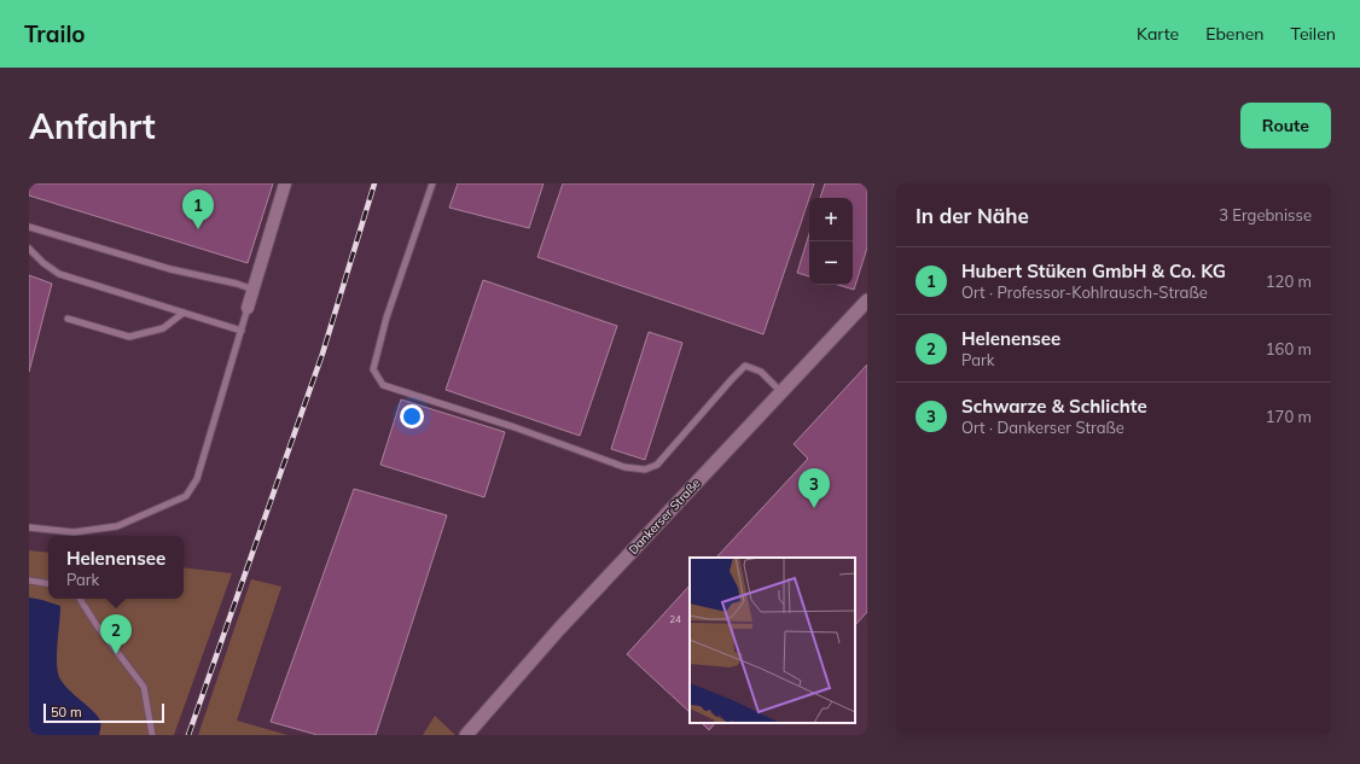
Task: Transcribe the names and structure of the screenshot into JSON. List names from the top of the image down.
{
  "streets": {
    "main road": ["Dankerser Straße"]
  },
  "house_numbers": ["24"],
  "scale_bar": "50 m",
  "page": {
    "header": "Trailo",
    "nav": ["Karte", "Ebenen", "Teilen"],
    "buttons": "Route",
    "title": "Anfahrt",
    "heading": ["In der Nähe", "3 Ergebnisse"],
    "pins": ["1", "3", "2"],
    "map_buttons": ["+", "−"],
    "list": [
      {
        "mark": "1",
        "name": "Hubert Stüken GmbH & Co. KG",
        "note": "Ort · Professor-Kohlrausch-Straße",
        "value": "120 m"
      },
      {
        "mark": "2",
        "name": "Helenensee",
        "note": "Park",
        "value": "160 m"
      },
      {
        "mark": "3",
        "name": "Schwarze & Schlichte",
        "note": "Ort · Dankerser Straße",
        "value": "170 m"
      }
    ],
    "popup": ["Helenensee", "Park"],
    "scale": "50 m"
  }
}
